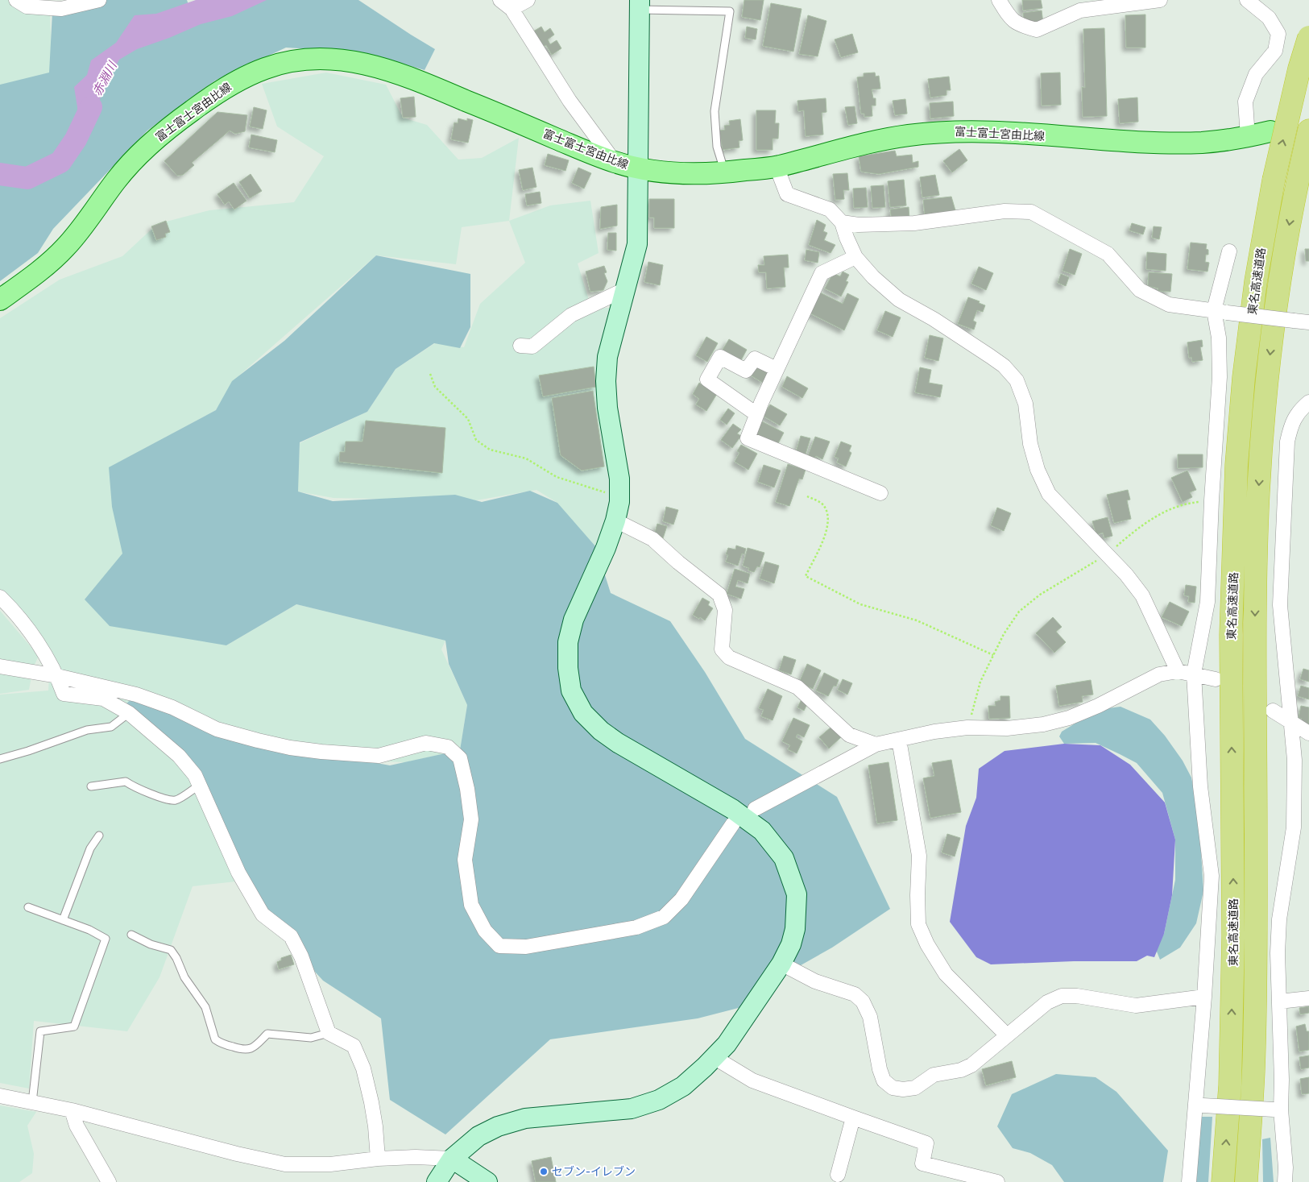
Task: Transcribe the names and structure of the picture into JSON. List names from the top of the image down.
{
  "streets": {
    "highway": ["東名高速道路"],
    "main road": ["富士富士宮由比線"]
  },
  "water": ["赤淵川"],
  "places": ["セブン-イレブン"]
}
